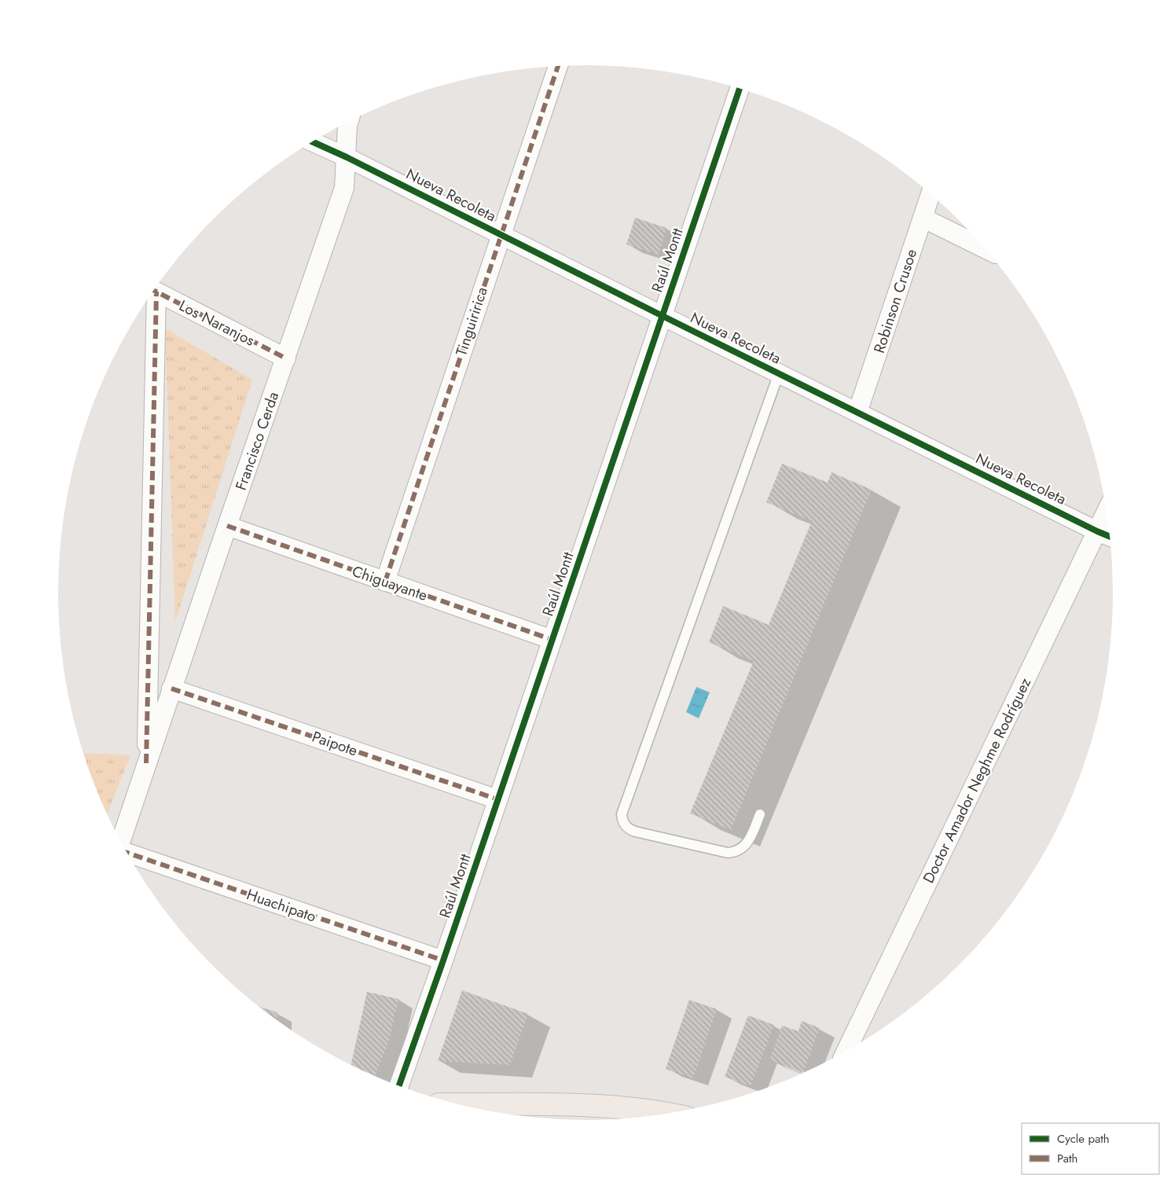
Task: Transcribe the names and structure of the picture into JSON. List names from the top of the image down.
{
  "streets": {
    "street": [
      "Nueva Recoleta",
      "Raúl Montt",
      "Robinson Crusoe",
      "Tinguiririca",
      "Los Naranjos",
      "Francisco Cerda",
      "Chiguayante",
      "Paipote",
      "Doctor Amador Neghme Rodríguez",
      "Huachipato"
    ]
  },
  "crossings": [
    ["Nueva Recoleta", "Raúl Montt"],
    ["Nueva Recoleta", "Robinson Crusoe"],
    ["Nueva Recoleta", "Tinguiririca"],
    ["Nueva Recoleta", "Francisco Cerda"],
    ["Nueva Recoleta", "Doctor Amador Neghme Rodríguez"],
    ["Raúl Montt", "Chiguayante"],
    ["Raúl Montt", "Paipote"],
    ["Raúl Montt", "Huachipato"],
    ["Tinguiririca", "Chiguayante"],
    ["Los Naranjos", "Francisco Cerda"],
    ["Francisco Cerda", "Chiguayante"],
    ["Francisco Cerda", "Paipote"]
  ],
  "legend": ["Cycle path", "Path"]
}
